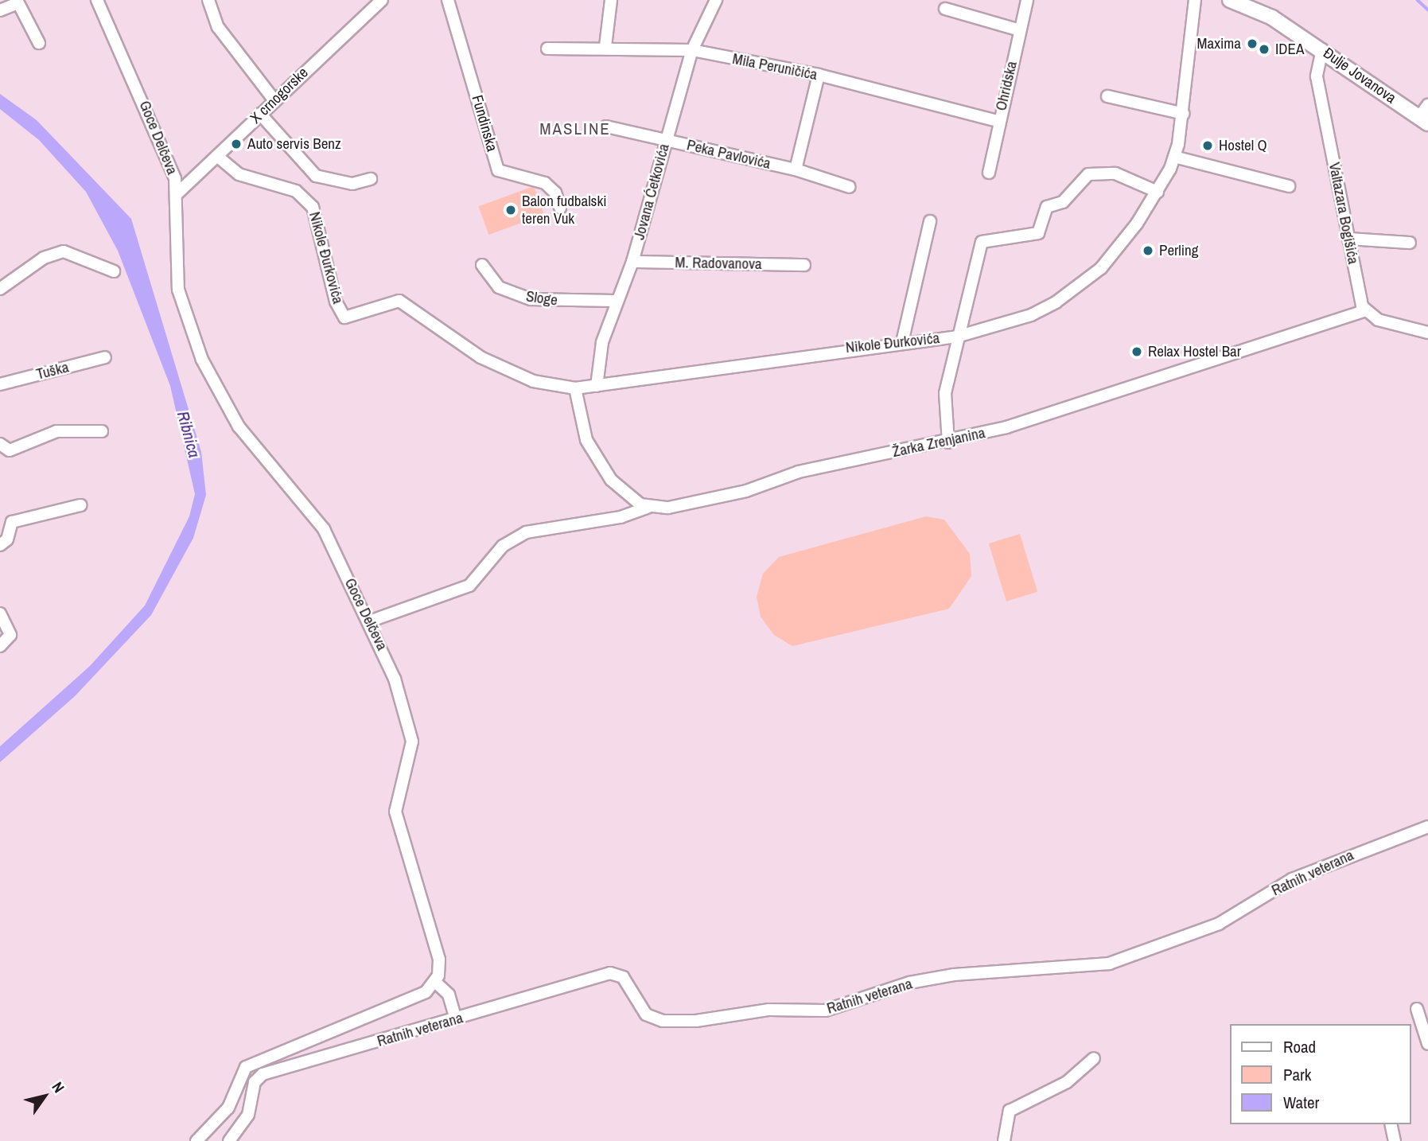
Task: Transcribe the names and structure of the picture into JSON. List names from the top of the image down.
{
  "streets": {
    "street": [
      "Mila Peruničića",
      "Đulje Jovanova",
      "Ohridska",
      "X crnogorske",
      "Fundinska",
      "Goce Delčeva",
      "Peka Pavlovića",
      "Jovana Ćetkovića",
      "Valtazara Bogišića",
      "Nikole Đurkovića",
      "M. Radovanova",
      "Sloge",
      "Tuška",
      "Žarka Zrenjanina",
      "Ratnih veterana"
    ]
  },
  "crossings": [
    ["Mila Peruničića", "Ohridska"],
    ["Mila Peruničića", "Jovana Ćetkovića"],
    ["Đulje Jovanova", "Valtazara Bogišića"],
    ["X crnogorske", "Goce Delčeva"],
    ["X crnogorske", "Nikole Đurkovića"],
    ["Goce Delčeva", "Žarka Zrenjanina"],
    ["Peka Pavlovića", "Jovana Ćetkovića"],
    ["Jovana Ćetkovića", "Nikole Đurkovića"],
    ["Jovana Ćetkovića", "M. Radovanova"],
    ["Jovana Ćetkovića", "Sloge"],
    ["Valtazara Bogišića", "Žarka Zrenjanina"]
  ],
  "districts": ["MASLINE"],
  "water": ["Ribnica"],
  "places": [
    "Maxima",
    "IDEA",
    "Auto servis Benz",
    "Hostel Q",
    "Balon fudbalski teren Vuk",
    "Perling",
    "Relax Hostel Bar"
  ],
  "legend": ["Road", "Park", "Water"],
  "north": "top right"
}
